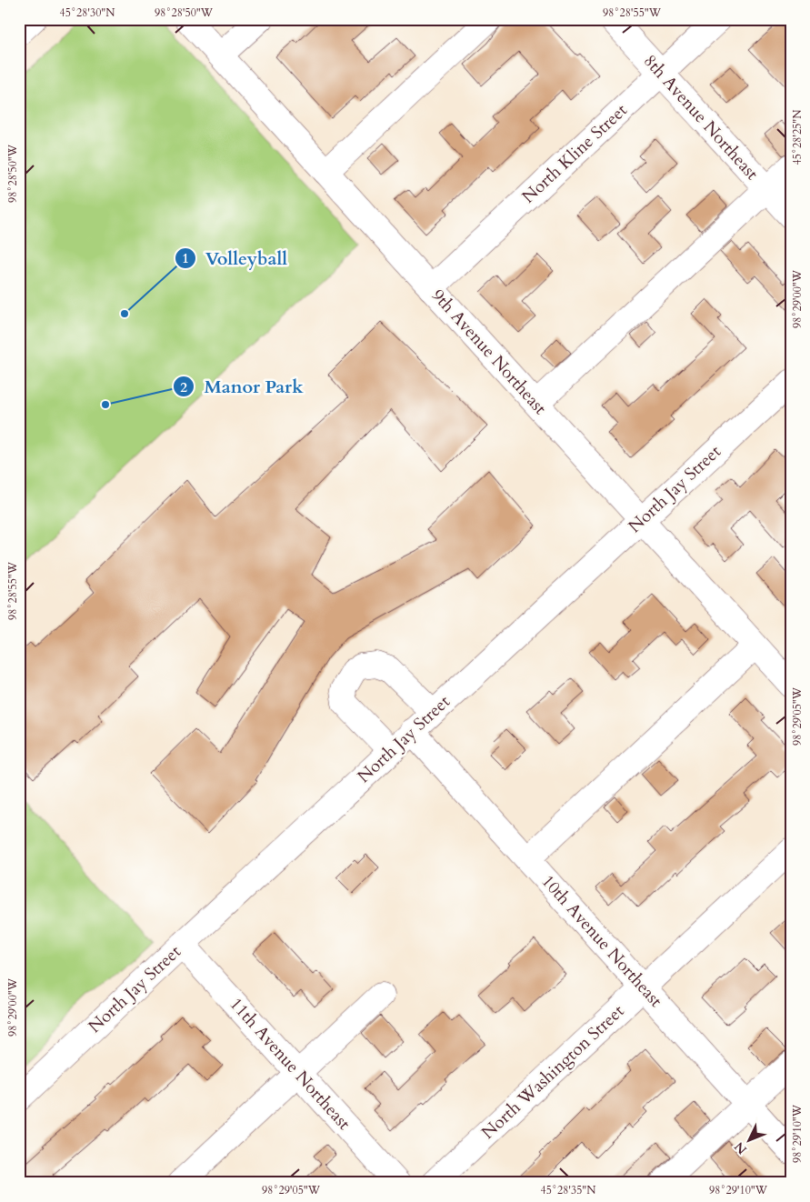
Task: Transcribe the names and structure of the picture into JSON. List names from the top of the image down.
{
  "streets": {
    "street": [
      "8th Avenue Northeast",
      "North Kline Street",
      "9th Avenue Northeast",
      "North Jay Street",
      "10th Avenue Northeast",
      "11th Avenue Northeast",
      "North Washington Street"
    ]
  },
  "crossings": [
    ["8th Avenue Northeast", "North Kline Street"],
    ["North Kline Street", "9th Avenue Northeast"],
    ["9th Avenue Northeast", "North Jay Street"],
    ["North Jay Street", "10th Avenue Northeast"],
    ["North Jay Street", "11th Avenue Northeast"],
    ["10th Avenue Northeast", "North Washington Street"]
  ],
  "places": ["Volleyball", "Manor Park"],
  "north": "bottom left",
  "coordinates": [
    "45°28'30\"N",
    "98°28'50\"W",
    "98°28'55\"W",
    "45°28'25\"N",
    "98°29'00\"W",
    "98°29'05\"W",
    "98°29'10\"W",
    "45°28'35\"N"
  ]
}
